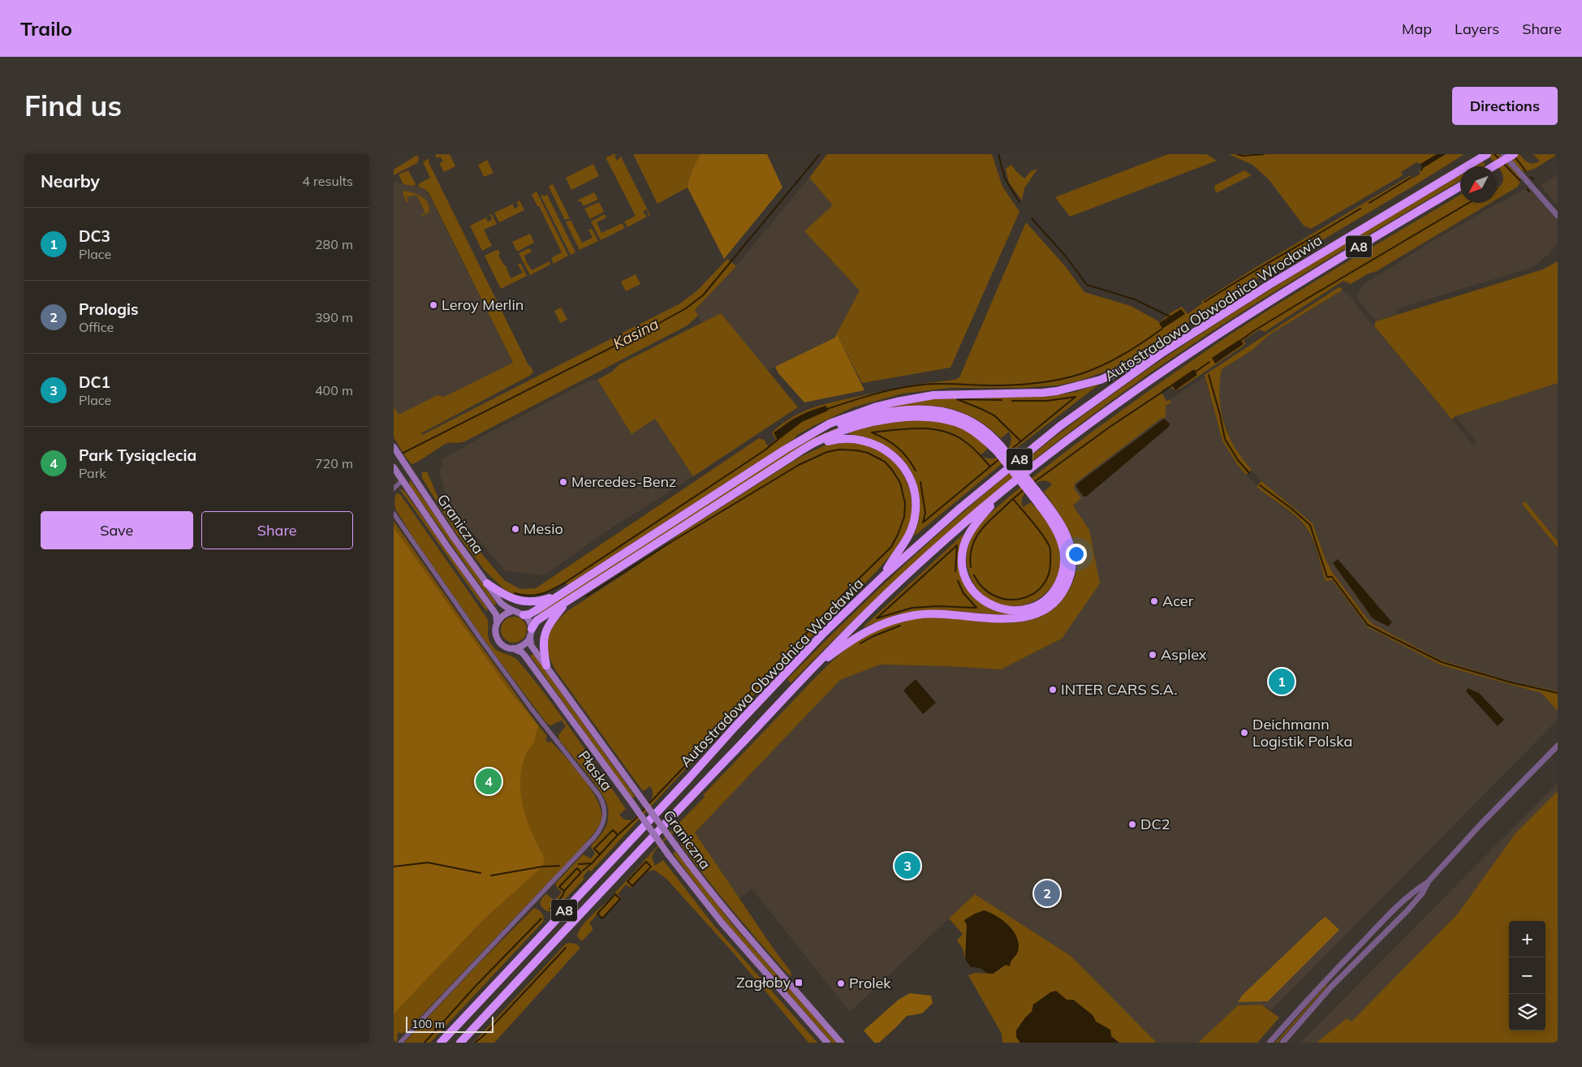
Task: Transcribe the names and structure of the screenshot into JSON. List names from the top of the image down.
{
  "streets": {
    "highway": ["A8", "Autostradowa Obwodnica Wrocławia"],
    "main road": ["Graniczna"],
    "street": ["Płaska"]
  },
  "water": ["Kasina"],
  "places": {
    "other": [
      "Leroy Merlin",
      "Mercedes-Benz",
      "Mesio",
      "Acer",
      "Asplex",
      "INTER CARS S.A.",
      "Deichmann Logistik Polska",
      "DC2",
      "Prolek"
    ],
    "transit": ["Zagłoby"]
  },
  "scale_bar": "100 m",
  "north": "bottom left",
  "page": {
    "header": "Trailo",
    "nav": ["Map", "Layers", "Share"],
    "buttons": [
      "Directions",
      ["Save", "Share"]
    ],
    "title": "Find us",
    "heading": ["Nearby", "4 results"],
    "list": [
      {
        "mark": "1",
        "name": "DC3",
        "note": "Place",
        "value": "280 m"
      },
      {
        "mark": "2",
        "name": "Prologis",
        "note": "Office",
        "value": "390 m"
      },
      {
        "mark": "3",
        "name": "DC1",
        "note": "Place",
        "value": "400 m"
      },
      {
        "mark": "4",
        "name": "Park Tysiąclecia",
        "note": "Park",
        "value": "720 m"
      }
    ],
    "pins": [
      "1",
      "4",
      "3",
      "2"
    ],
    "map_buttons": ["+", "−"],
    "scale": "100 m"
  }
}
